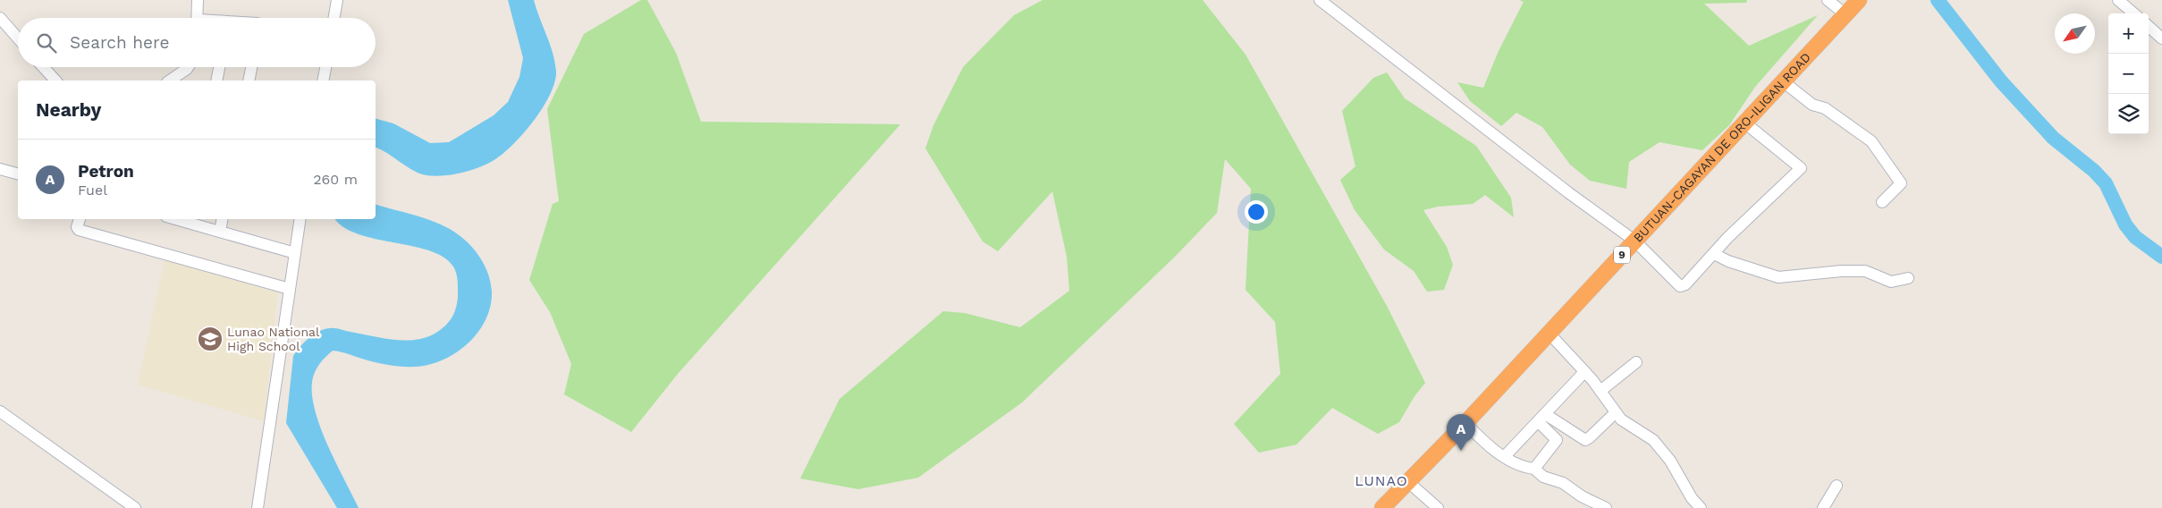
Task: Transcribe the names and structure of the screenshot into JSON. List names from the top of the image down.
{
  "streets": {
    "highway": ["BUTUAN-CAGAYAN DE ORO-ILIGAN ROAD", "9"]
  },
  "districts": ["LUNAO"],
  "places": {
    "school or university": ["Lunao National High School"]
  },
  "north": "bottom left",
  "page": {
    "map_buttons": ["+", "−"],
    "search": "Search here",
    "heading": "Nearby",
    "list": [
      {
        "mark": "A",
        "name": "Petron",
        "note": "Fuel",
        "value": "260 m"
      }
    ],
    "pins": "A"
  }
}
